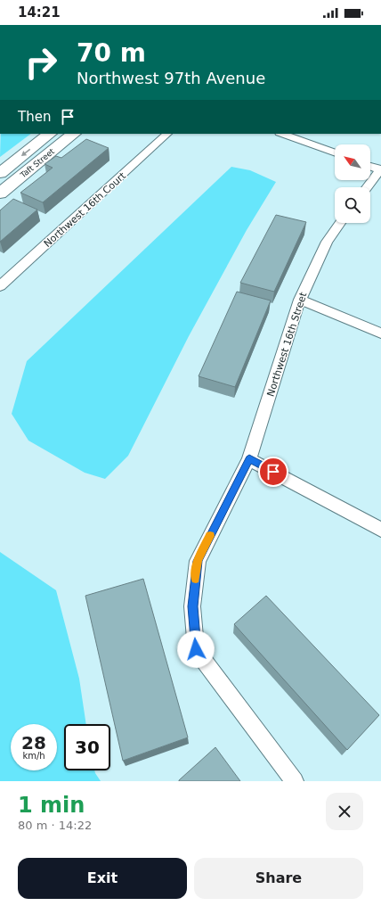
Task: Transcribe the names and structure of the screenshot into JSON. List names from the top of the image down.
{
  "streets": {
    "street": ["Taft Street", "Northwest 16th Court", "Northwest 16th Street"]
  },
  "north": "top left",
  "page": {
    "status": "14:21",
    "turn": ["70 m", "Northwest 97th Avenue"],
    "then": "Then",
    "speed": "28 km/h",
    "limit": "30",
    "heading": ["1 min", "80 m · 14:22"],
    "buttons": ["Exit", "Share"]
  }
}
